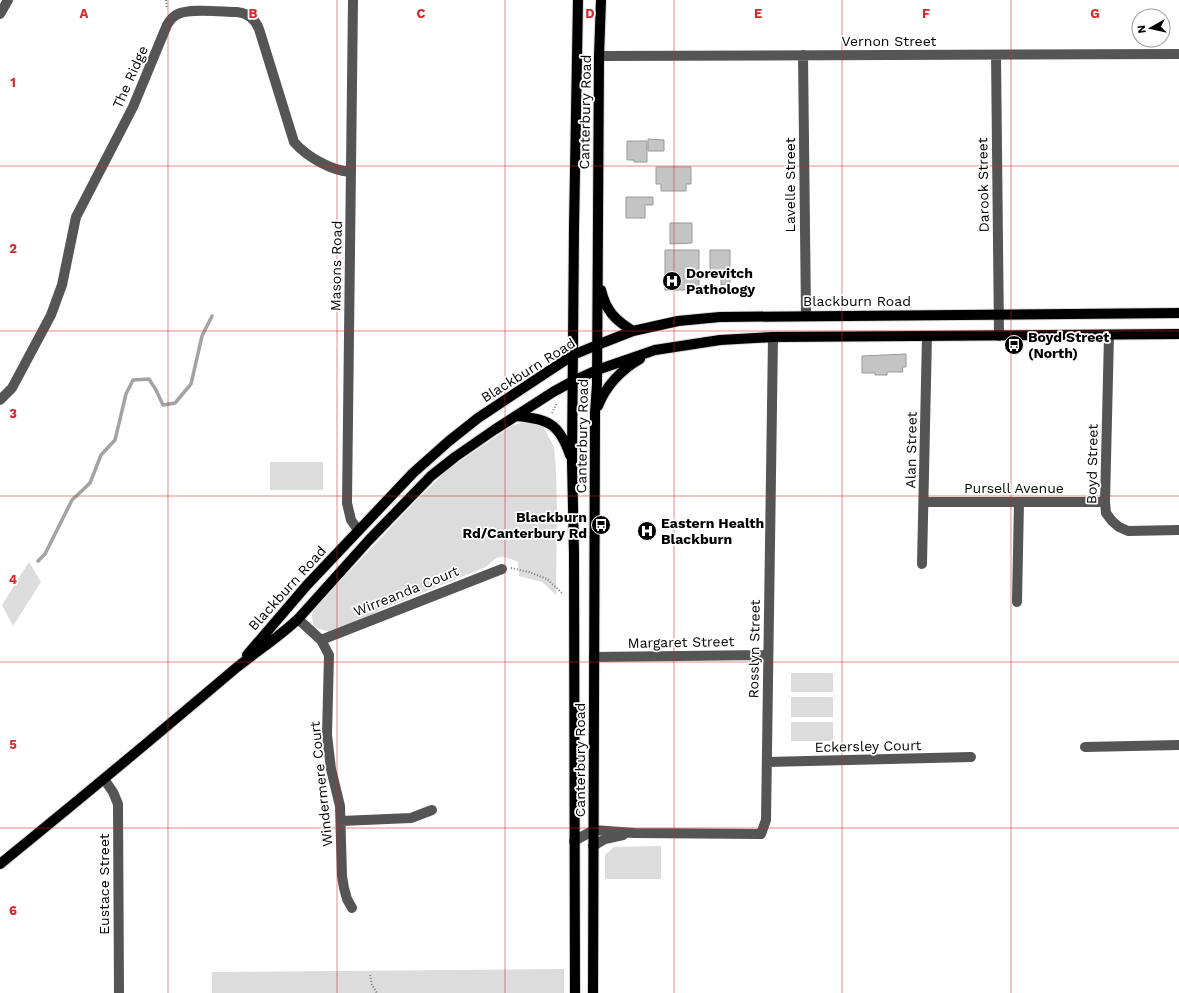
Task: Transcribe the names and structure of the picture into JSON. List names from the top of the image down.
{
  "streets": {
    "main road": ["Canterbury Road", "Blackburn Road"],
    "street": [
      "Vernon Street",
      "The Ridge",
      "Lavelle Street",
      "Darook Street",
      "Masons Road",
      "Alan Street",
      "Boyd Street",
      "Pursell Avenue",
      "Wirreanda Court",
      "Margaret Street",
      "Rosslyn Street",
      "Eckersley Court",
      "Windermere Court",
      "Eustace Street"
    ]
  },
  "crossings": [
    ["Vernon Street", "Canterbury Road"],
    ["Vernon Street", "Lavelle Street"],
    ["Vernon Street", "Darook Street"],
    ["The Ridge", "Masons Road"],
    ["Canterbury Road", "Blackburn Road"],
    ["Canterbury Road", "Margaret Street"],
    ["Canterbury Road", "Rosslyn Street"],
    ["Lavelle Street", "Blackburn Road"],
    ["Darook Street", "Blackburn Road"],
    ["Masons Road", "Blackburn Road"],
    ["Blackburn Road", "Alan Street"],
    ["Blackburn Road", "Boyd Street"],
    ["Blackburn Road", "Rosslyn Street"],
    ["Blackburn Road", "Windermere Court"],
    ["Blackburn Road", "Eustace Street"],
    ["Alan Street", "Pursell Avenue"],
    ["Boyd Street", "Pursell Avenue"],
    ["Wirreanda Court", "Windermere Court"],
    ["Margaret Street", "Rosslyn Street"],
    ["Rosslyn Street", "Eckersley Court"]
  ],
  "places": {
    "hospital": ["Dorevitch Pathology", "Eastern Health Blackburn"],
    "bus stop": ["Boyd Street (North)", "Blackburn Rd/Canterbury Rd"]
  },
  "north": "left",
  "grid": {
    "columns": [
      "A",
      "B",
      "C",
      "D",
      "E",
      "F",
      "G"
    ],
    "rows": [
      "1",
      "2",
      "3",
      "4",
      "5",
      "6"
    ]
  }
}
